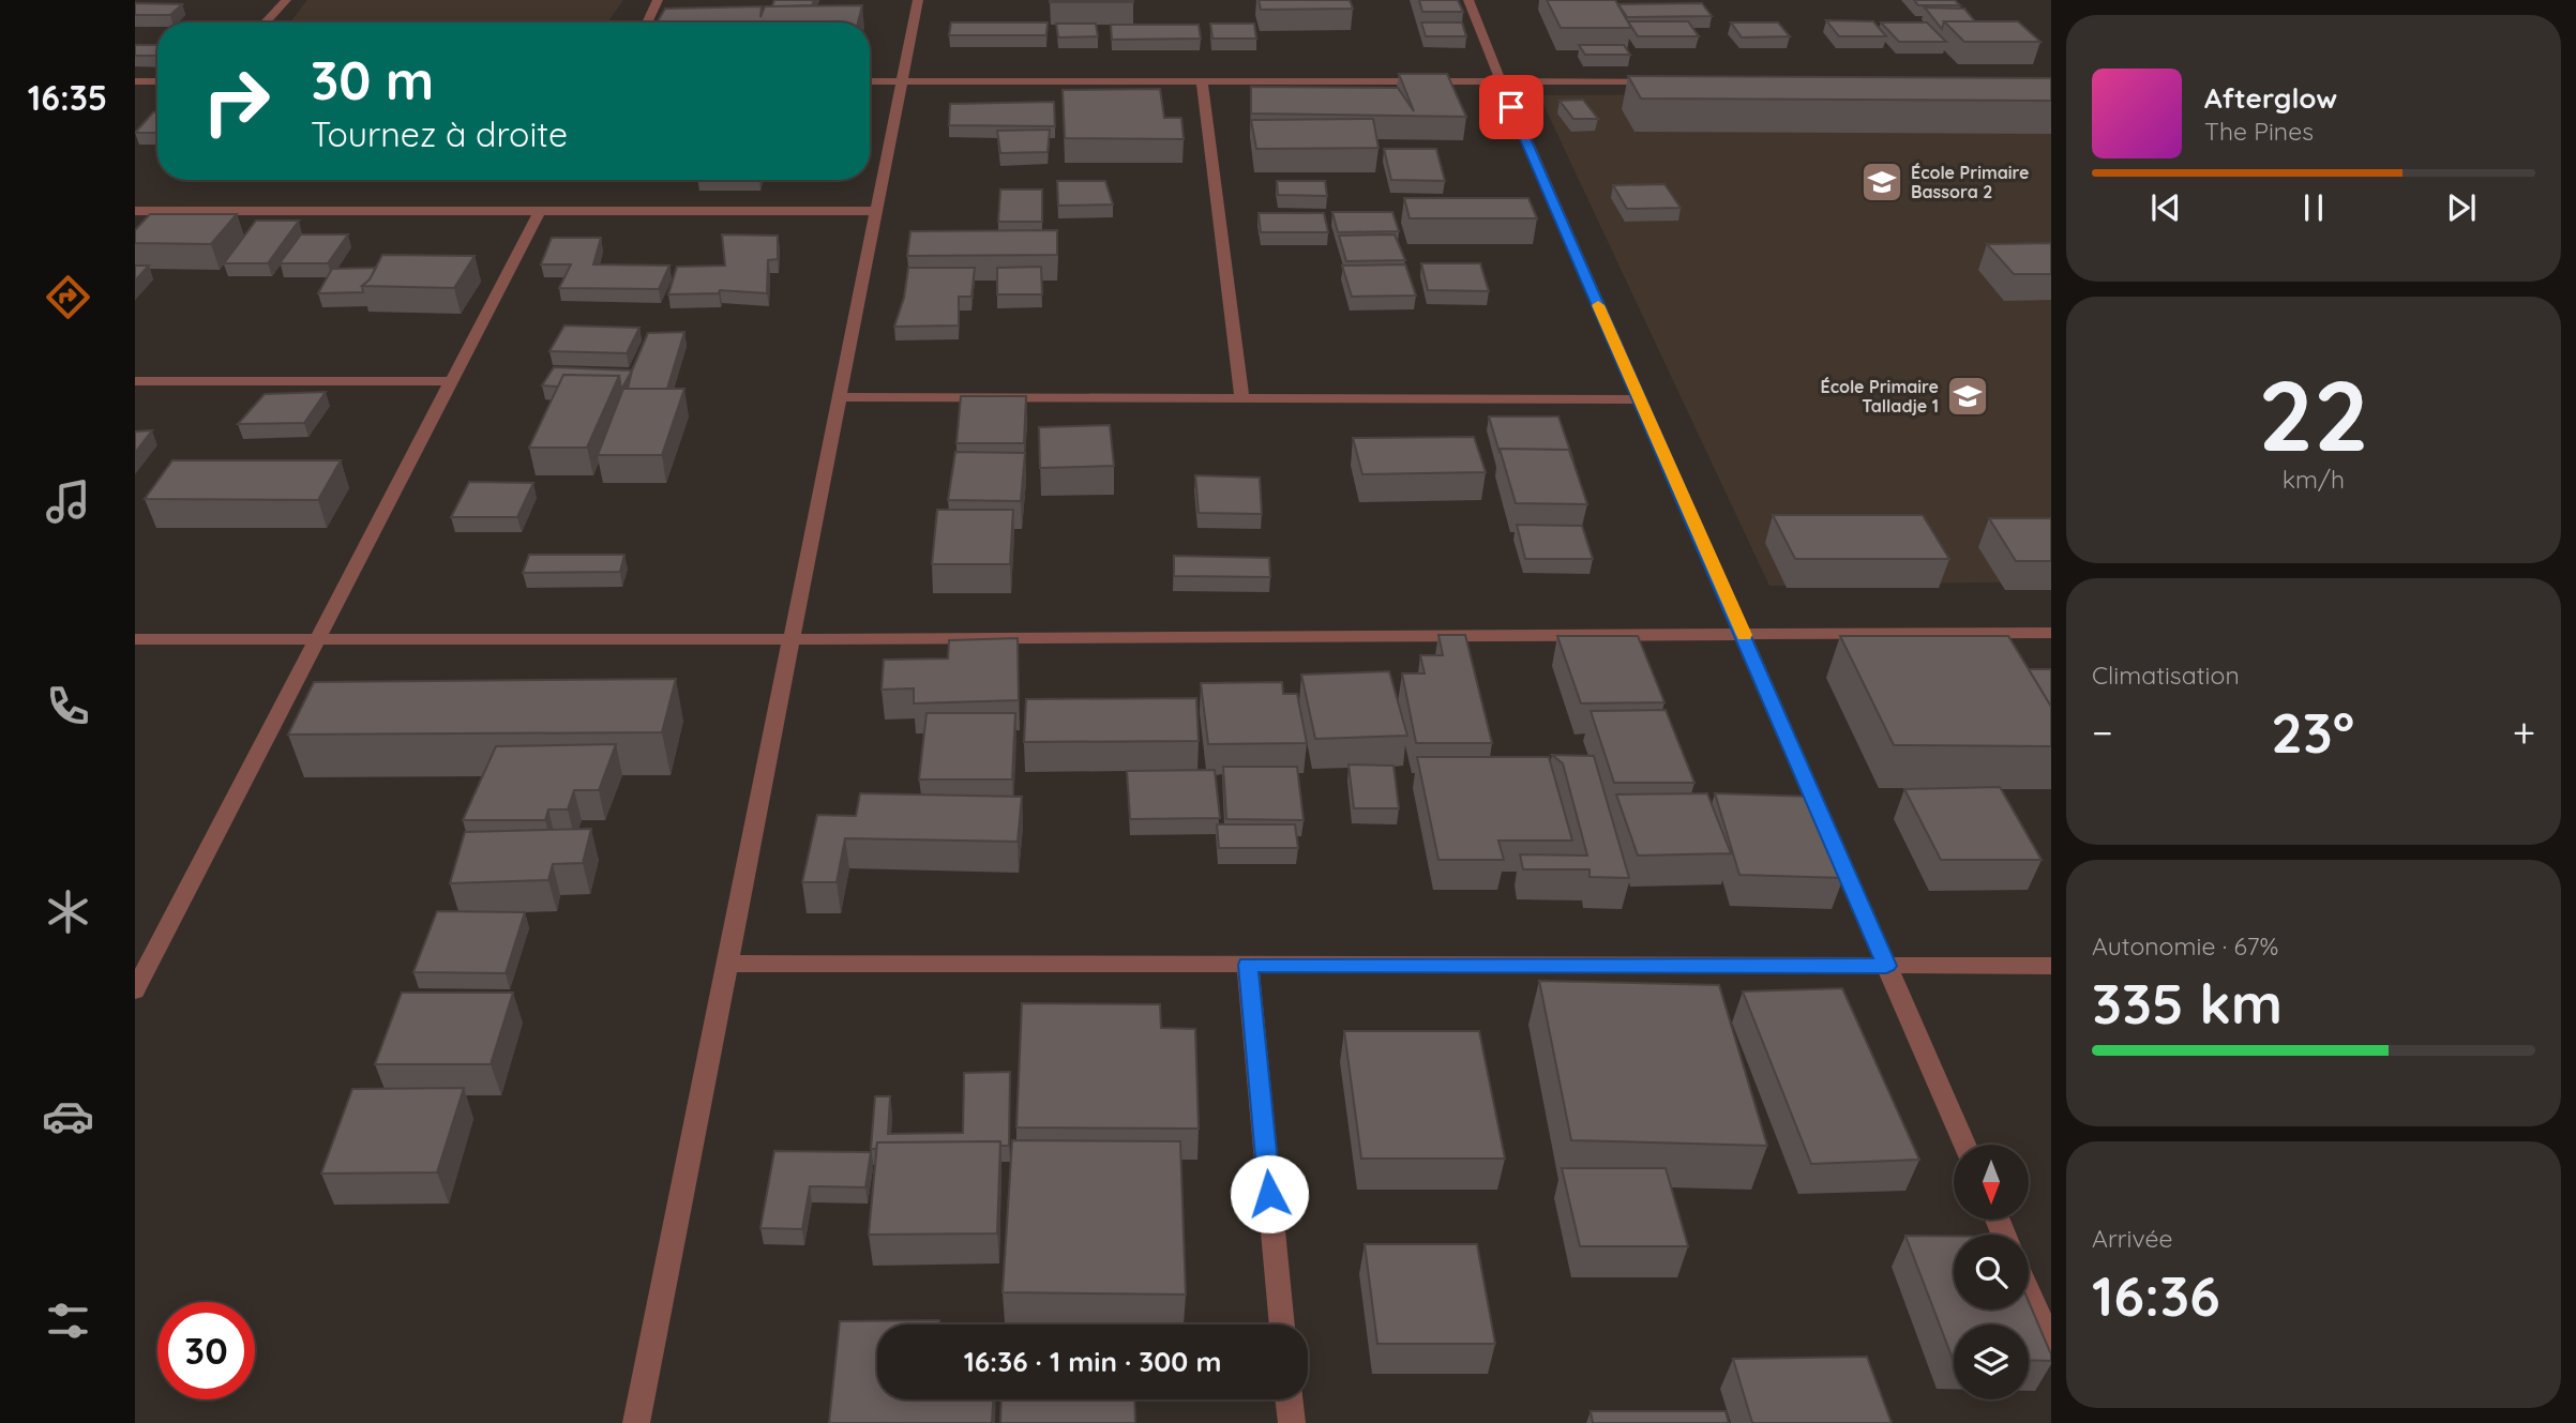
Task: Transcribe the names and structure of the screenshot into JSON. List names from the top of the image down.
{
  "places": {
    "school or university": ["École Primaire Bassora 2", "École Primaire Talladje 1"]
  },
  "north": "bottom",
  "page": {
    "tabs": "16:35",
    "turn": ["30 m", "Tournez à droite"],
    "song": ["Afterglow", "The Pines"],
    "tile": [
      ["22", "km/h"],
      "Climatisation",
      ["Autonomie · 67%", "335 km"],
      ["Arrivée", "16:36"]
    ],
    "heat": ["−", "23°", "+"],
    "limit": "30",
    "trip": "16:36 · 1 min · 300 m"
  }
}
